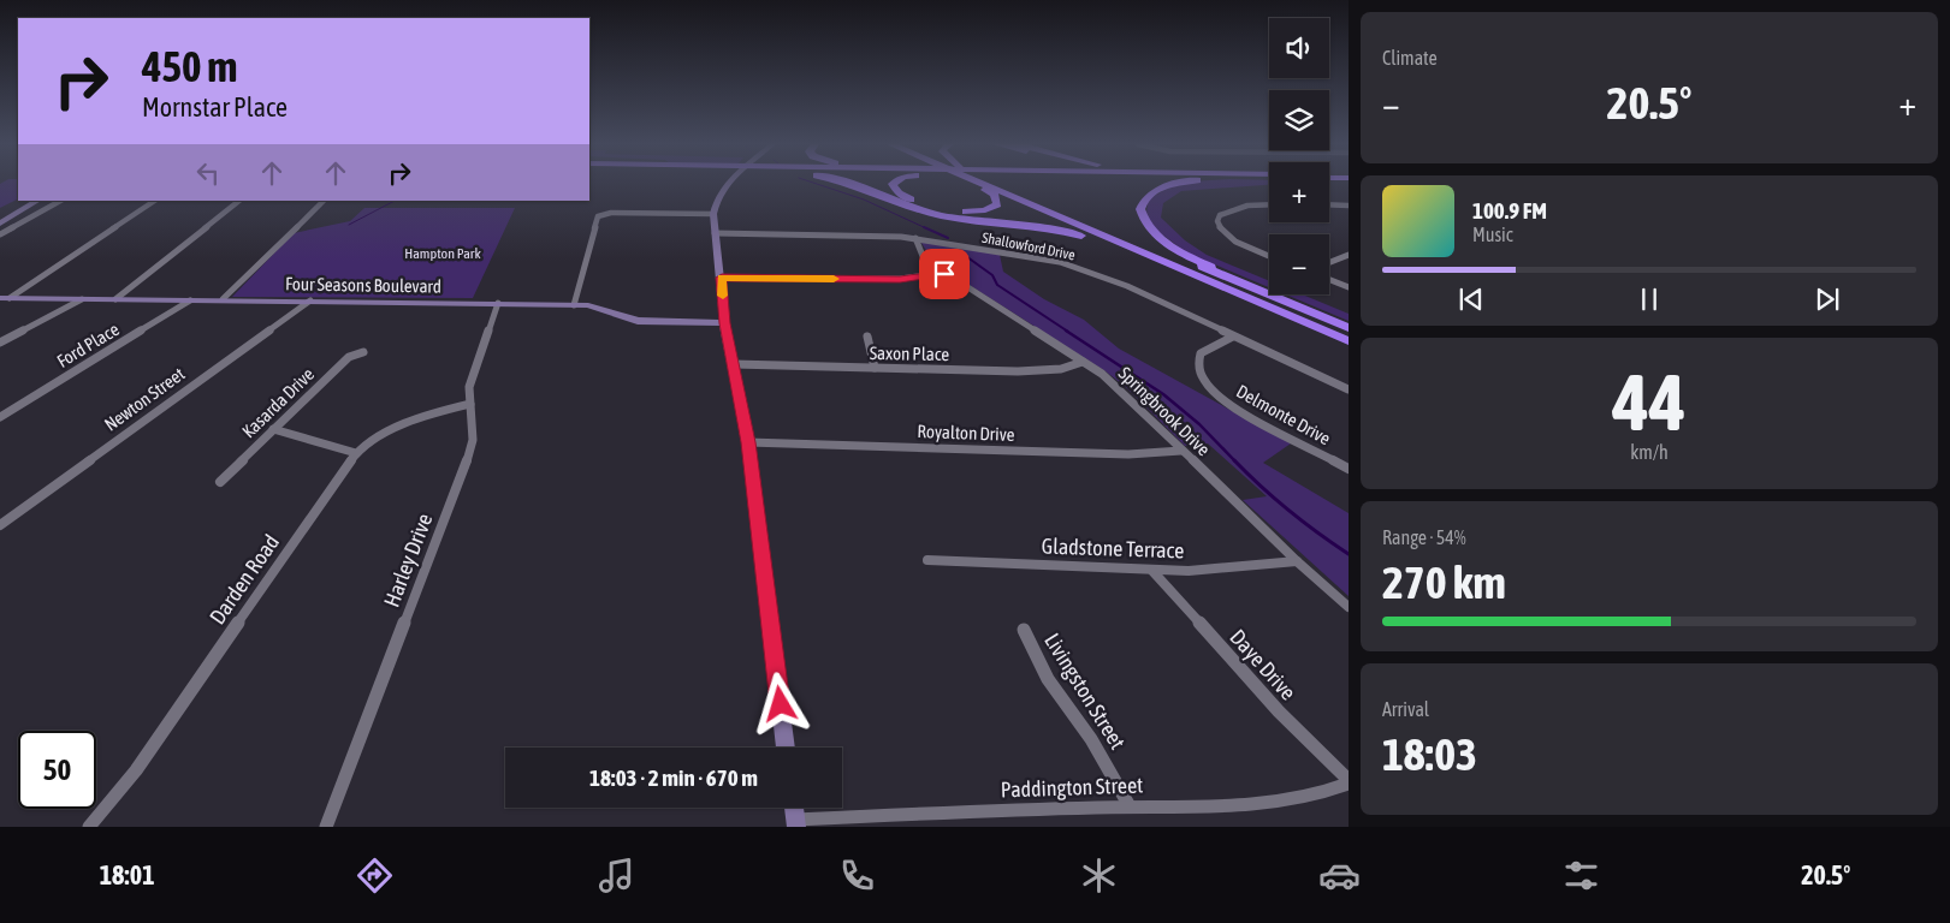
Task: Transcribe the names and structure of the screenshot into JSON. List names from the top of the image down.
{
  "streets": {
    "main road": ["Four Seasons Boulevard"],
    "street": [
      "Shallowford Drive",
      "Ford Place",
      "Saxon Place",
      "Newton Street",
      "Kasarda Drive",
      "Springbrook Drive",
      "Delmonte Drive",
      "Royalton Drive",
      "Gladstone Terrace",
      "Harley Drive",
      "Darden Road",
      "Daye Drive",
      "Livingston Street",
      "Paddington Street"
    ]
  },
  "crossings": [
    ["Shallowford Drive", "Springbrook Drive"],
    ["Shallowford Drive", "Delmonte Drive"],
    ["Four Seasons Boulevard", "Ford Place"],
    ["Four Seasons Boulevard", "Newton Street"],
    ["Four Seasons Boulevard", "Harley Drive"],
    ["Saxon Place", "Springbrook Drive"],
    ["Springbrook Drive", "Royalton Drive"],
    ["Springbrook Drive", "Gladstone Terrace"],
    ["Gladstone Terrace", "Daye Drive"],
    ["Harley Drive", "Darden Road"],
    ["Daye Drive", "Paddington Street"],
    ["Livingston Street", "Paddington Street"]
  ],
  "parks": ["Hampton Park"],
  "page": {
    "tile": [
      "Climate",
      ["44", "km/h"],
      ["Range · 54%", "270 km"],
      ["Arrival", "18:03"]
    ],
    "map_buttons": ["+", "−"],
    "turn": ["450 m", "Mornstar Place"],
    "heat": ["−", "20.5°", "+"],
    "song": ["100.9 FM", "Music"],
    "limit": "50",
    "trip": "18:03 · 2 min · 670 m",
    "tabs": ["18:01", "20.5°"]
  }
}
